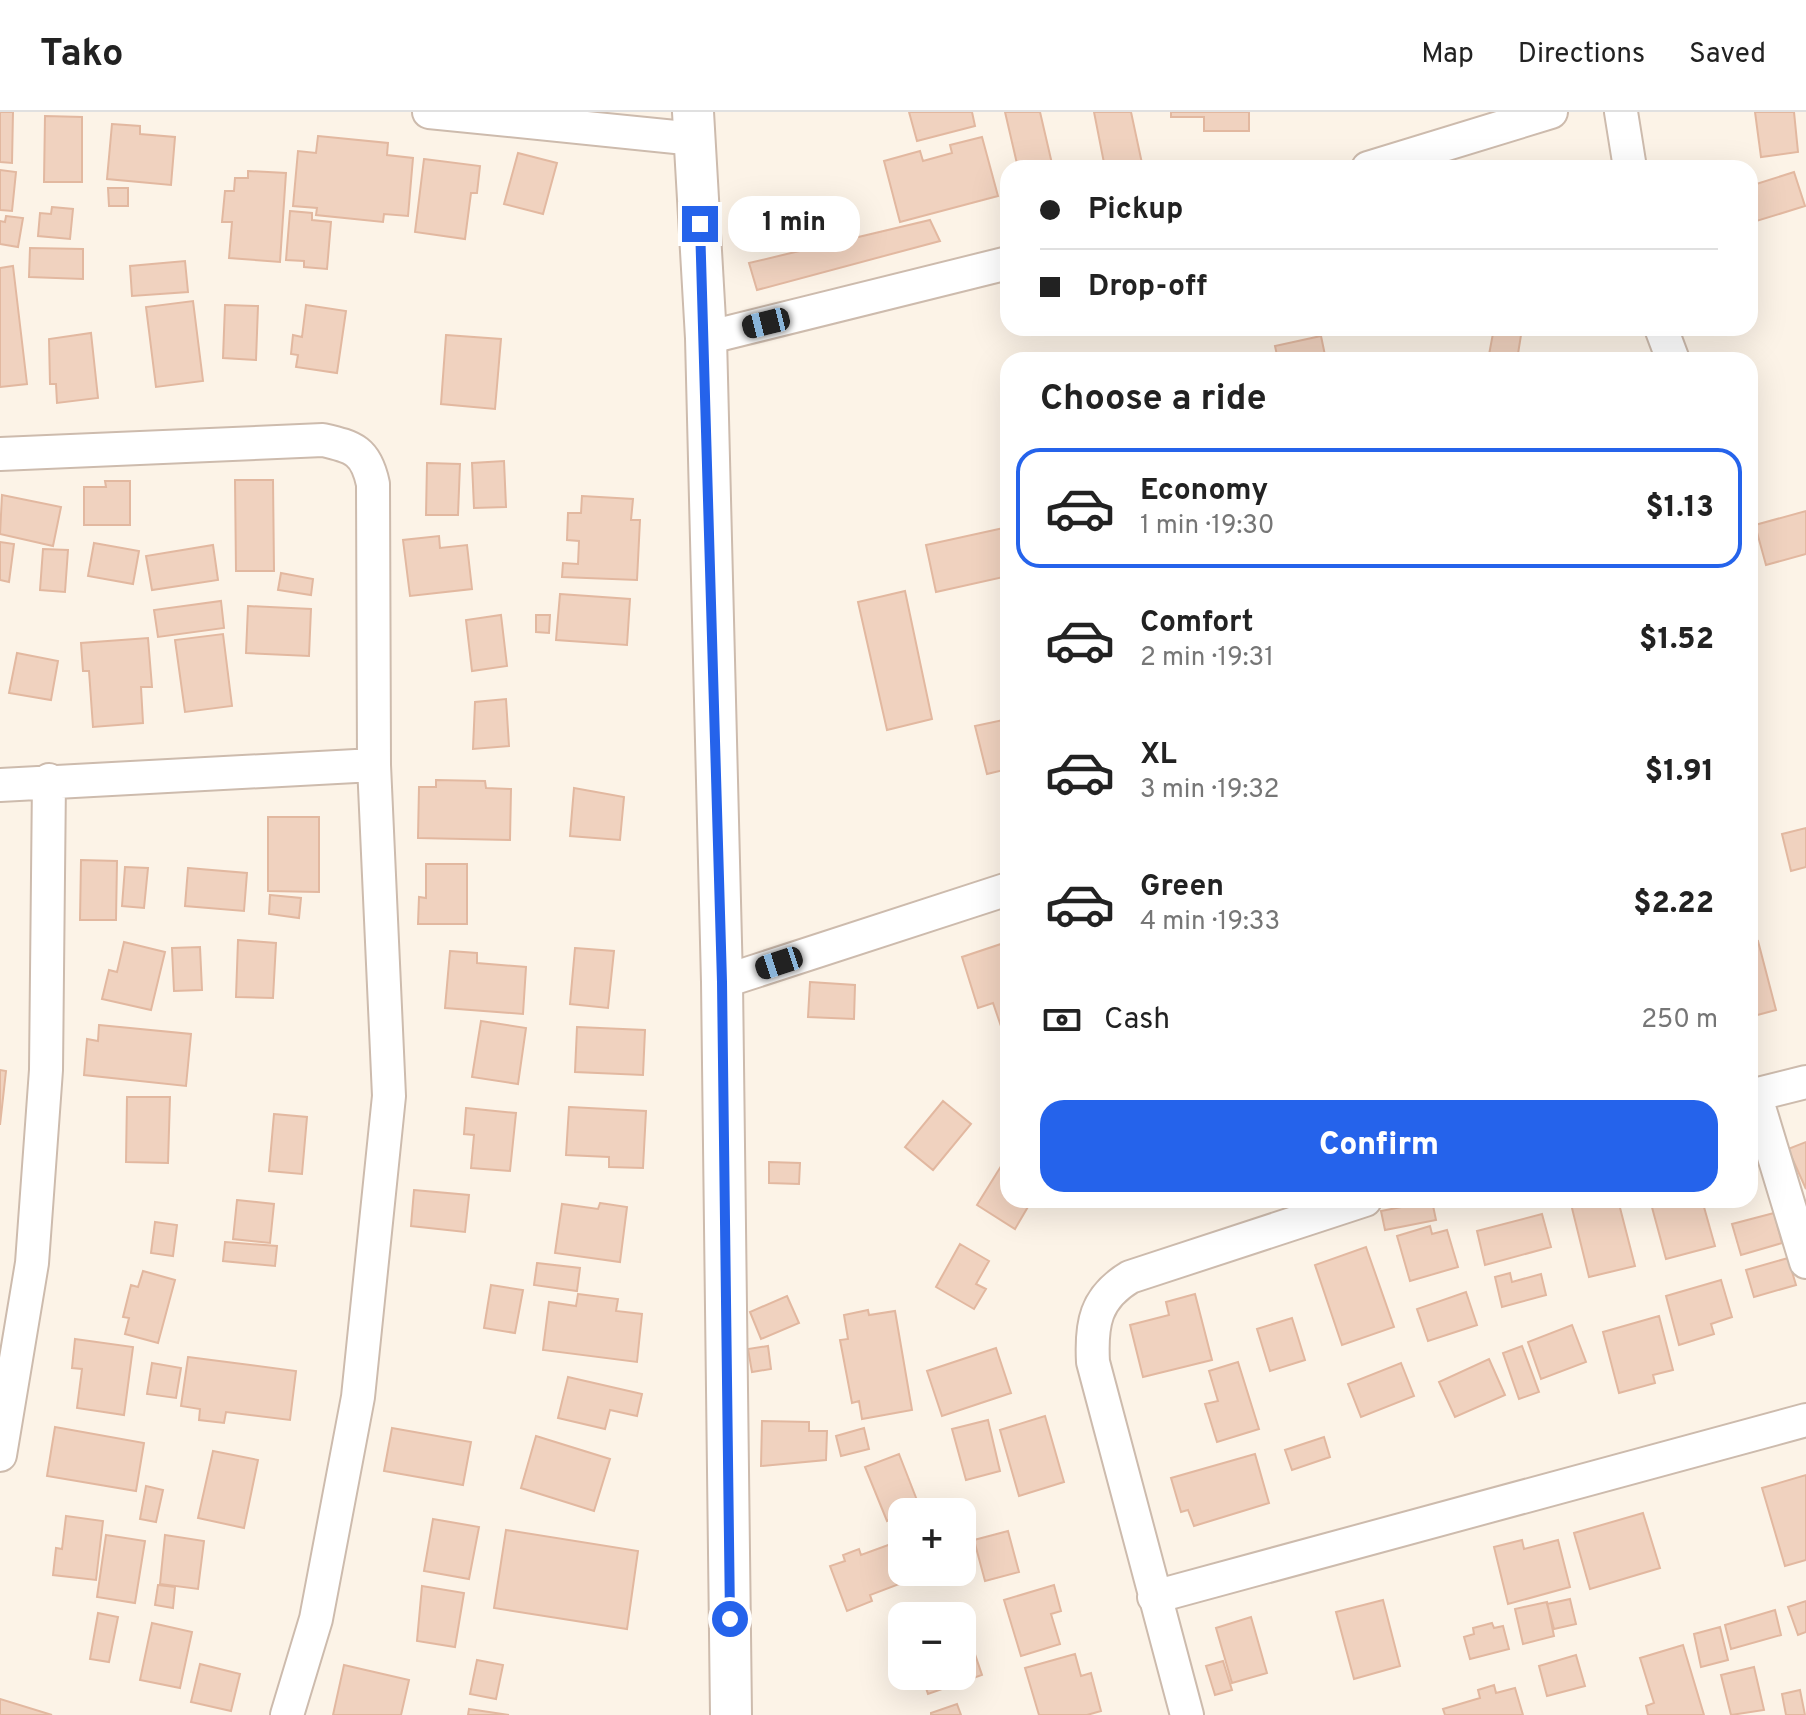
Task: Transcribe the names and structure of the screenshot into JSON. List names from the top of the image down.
{
  "page": {
    "header": "Tako",
    "nav": ["Map", "Directions", "Saved"],
    "banner": ["Pickup", "Drop-off"],
    "bubble": "1 min",
    "heading": "Choose a ride",
    "list": [
      {
        "name": "Economy",
        "note": "1 min · 19:30",
        "value": "$1.13"
      },
      {
        "name": "Comfort",
        "note": "2 min · 19:31",
        "value": "$1.52"
      },
      {
        "name": "XL",
        "note": "3 min · 19:32",
        "value": "$1.91"
      },
      {
        "name": "Green",
        "note": "4 min · 19:33",
        "value": "$2.22"
      }
    ],
    "pay": ["Cash", "250 m"],
    "buttons": "Confirm",
    "map_buttons": ["+", "−"]
  }
}
